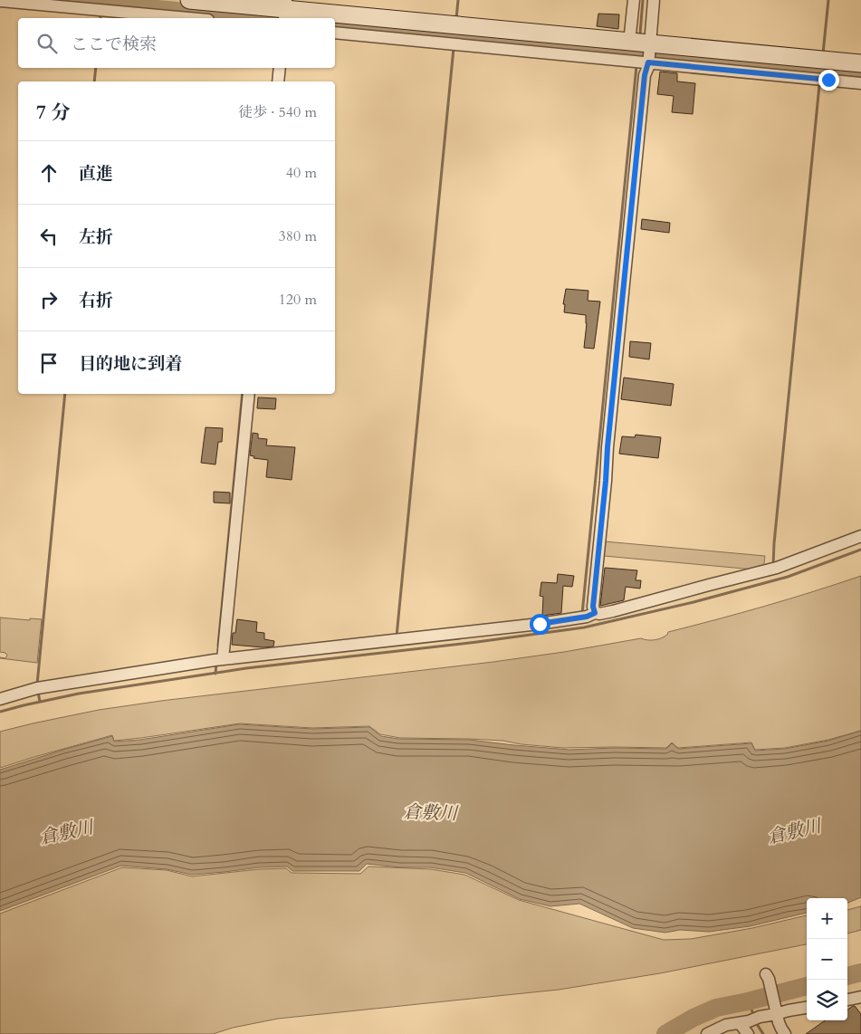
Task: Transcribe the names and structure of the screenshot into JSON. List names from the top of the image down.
{
  "water": ["倉敷川"],
  "page": {
    "search": "ここで検索",
    "heading": ["7 分", "徒歩 · 540 m"],
    "list": [
      ["直進", "40 m"],
      ["左折", "380 m"],
      ["右折", "120 m"],
      "目的地に到着"
    ],
    "map_buttons": ["+", "−"]
  }
}
